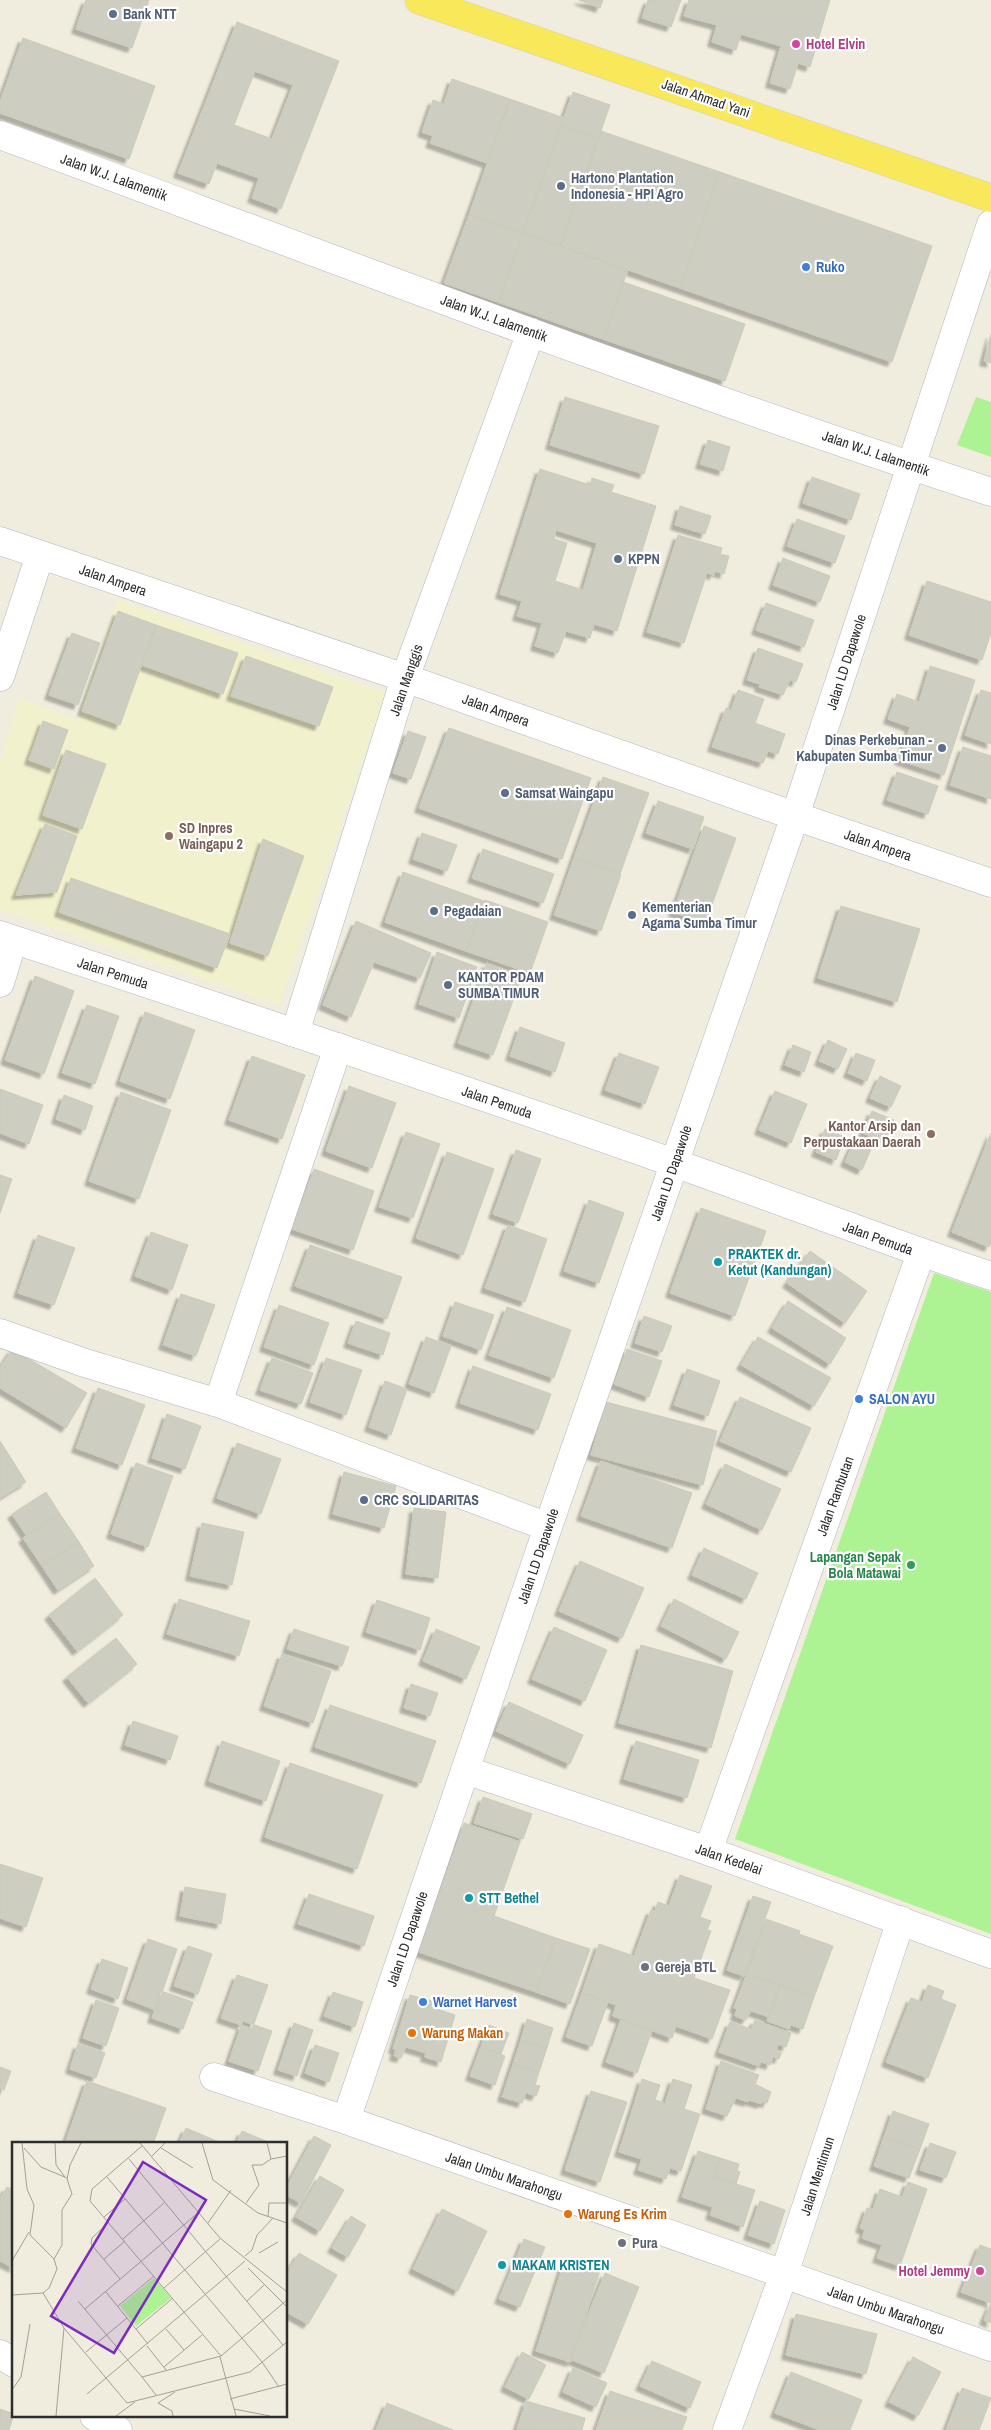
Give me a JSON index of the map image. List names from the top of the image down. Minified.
{"streets":{"highway":["Jalan Ahmad Yani"],"street":["Jalan W.J. Lalamentik","Jalan Ampera","Jalan LD Dapawole","Jalan Manggis","Jalan Pemuda","Jalan Rambutan","Jalan Kedelai","Jalan Umbu Marahongu","Jalan Mentimun"]},"crossings":[["Jalan W.J. Lalamentik","Jalan LD Dapawole"],["Jalan W.J. Lalamentik","Jalan Manggis"],["Jalan Ampera","Jalan LD Dapawole"],["Jalan Ampera","Jalan Manggis"],["Jalan LD Dapawole","Jalan Pemuda"],["Jalan LD Dapawole","Jalan Kedelai"],["Jalan LD Dapawole","Jalan Umbu Marahongu"],["Jalan Manggis","Jalan Pemuda"],["Jalan Pemuda","Jalan Rambutan"],["Jalan Rambutan","Jalan Kedelai"],["Jalan Kedelai","Jalan Mentimun"],["Jalan Umbu Marahongu","Jalan Mentimun"]],"places":["Bank NTT","Hotel Elvin","Hartono Plantation Indonesia - HPI Agro","Ruko","KPPN","Dinas Perkebunan - Kabupaten Sumba Timur","Samsat Waingapu","SD Inpres Waingapu 2","Pegadaian","Kementerian Agama Sumba Timur","KANTOR PDAM SUMBA TIMUR","Kantor Arsip dan Perpustakaan Daerah","PRAKTEK dr. Ketut (Kandungan)","SALON AYU","CRC SOLIDARITAS","Lapangan Sepak Bola Matawai","STT Bethel","Gereja BTL","Warnet Harvest","Warung Makan","Warung Es Krim","Pura","MAKAM KRISTEN","Hotel Jemmy"]}
